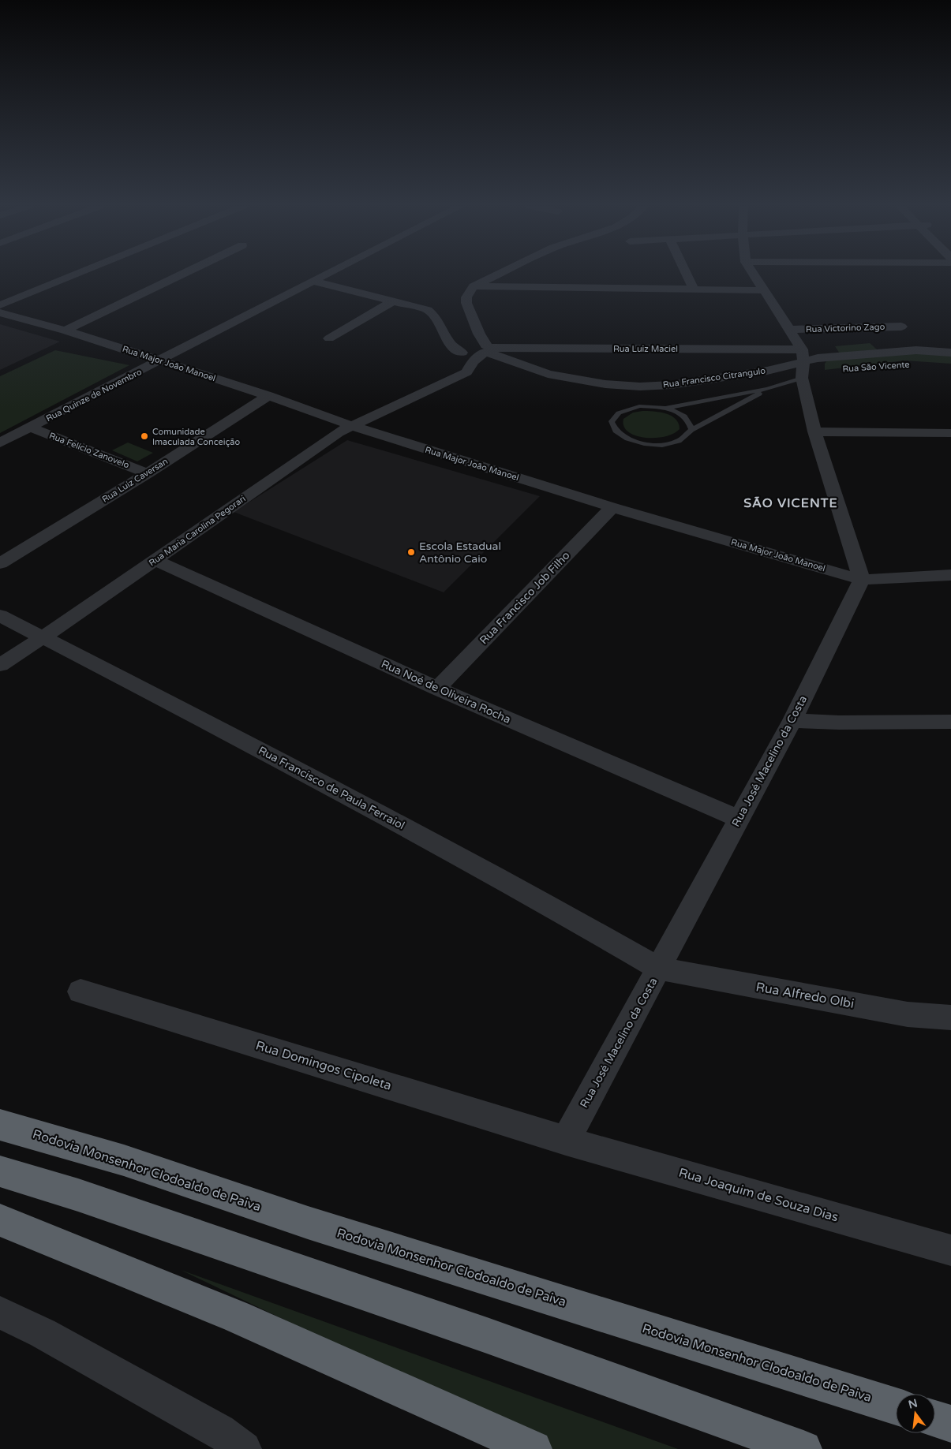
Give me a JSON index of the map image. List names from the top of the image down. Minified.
{"streets":{"highway":["Rodovia Monsenhor Clodoaldo de Paiva"],"street":["Rua Victorino Zago","Rua Luiz Maciel","Rua Major João Manoel","Rua São Vicente","Rua Francisco Citrangulo","Rua Quinze de Novembro","Rua Felício Zanovelo","Rua Luiz Caversan","Rua Maria Carolina Pegorari","Rua Francisco Job Filho","Rua Noé de Oliveira Rocha","Rua José Macelino da Costa","Rua Francisco de Paula Ferraiol","Rua Alfredo Olbi","Rua Domingos Cipoleta","Rua Joaquim de Souza Dias"]},"crossings":[["Rua Luiz Maciel","Rua São Vicente"],["Rua Luiz Maciel","Rua Francisco Citrangulo"],["Rua Luiz Maciel","Rua Maria Carolina Pegorari"],["Rua Major João Manoel","Rua Quinze de Novembro"],["Rua Major João Manoel","Rua Luiz Caversan"],["Rua Major João Manoel","Rua Maria Carolina Pegorari"],["Rua Major João Manoel","Rua Francisco Job Filho"],["Rua Major João Manoel","Rua José Macelino da Costa"],["Rua São Vicente","Rua Francisco Citrangulo"],["Rua Francisco Citrangulo","Rua Maria Carolina Pegorari"],["Rua Quinze de Novembro","Rua Felício Zanovelo"],["Rua Felício Zanovelo","Rua Luiz Caversan"],["Rua Maria Carolina Pegorari","Rua Noé de Oliveira Rocha"],["Rua Maria Carolina Pegorari","Rua Francisco de Paula Ferraiol"],["Rua Francisco Job Filho","Rua Noé de Oliveira Rocha"],["Rua Noé de Oliveira Rocha","Rua José Macelino da Costa"],["Rua José Macelino da Costa","Rua Francisco de Paula Ferraiol"],["Rua José Macelino da Costa","Rua Alfredo Olbi"],["Rua José Macelino da Costa","Rua Domingos Cipoleta"],["Rua José Macelino da Costa","Rua Joaquim de Souza Dias"],["Rua Francisco de Paula Ferraiol","Rua Alfredo Olbi"],["Rua Domingos Cipoleta","Rua Joaquim de Souza Dias"]],"districts":["SÃO VICENTE"],"places":["Comunidade Imaculada Conceição","Escola Estadual Antônio Caio"],"north":"top"}
